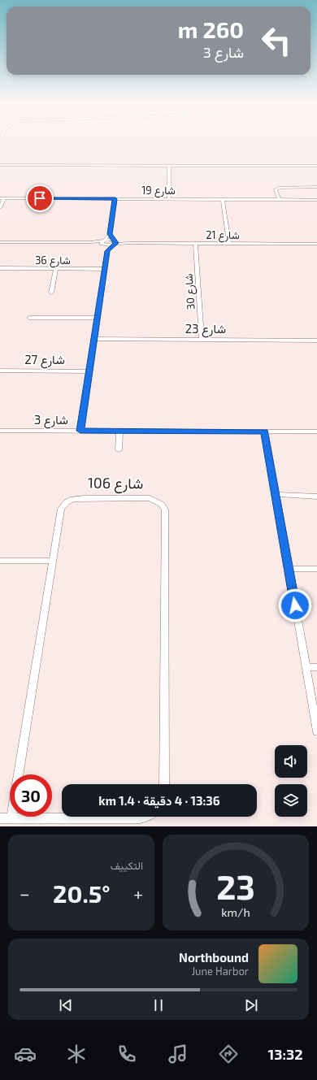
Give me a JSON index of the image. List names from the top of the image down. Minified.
{"streets":{"street":["شارع 19","شارع 21","شارع 36","شارع 30","شارع 23","شارع 27","شارع 3","شارع 106"]},"crossings":[["شارع 21","شارع 30"],["شارع 30","شارع 23"]],"page":{"turn":["260 m","شارع 3"],"limit":"30","trip":"13:36 · 4 دقيقة · 1.4 km","tile":"التكييف","heat":["−","20.5°","+"],"song":["Northbound","June Harbor"],"tabs":"13:32","gauge":["23","km/h"]}}
